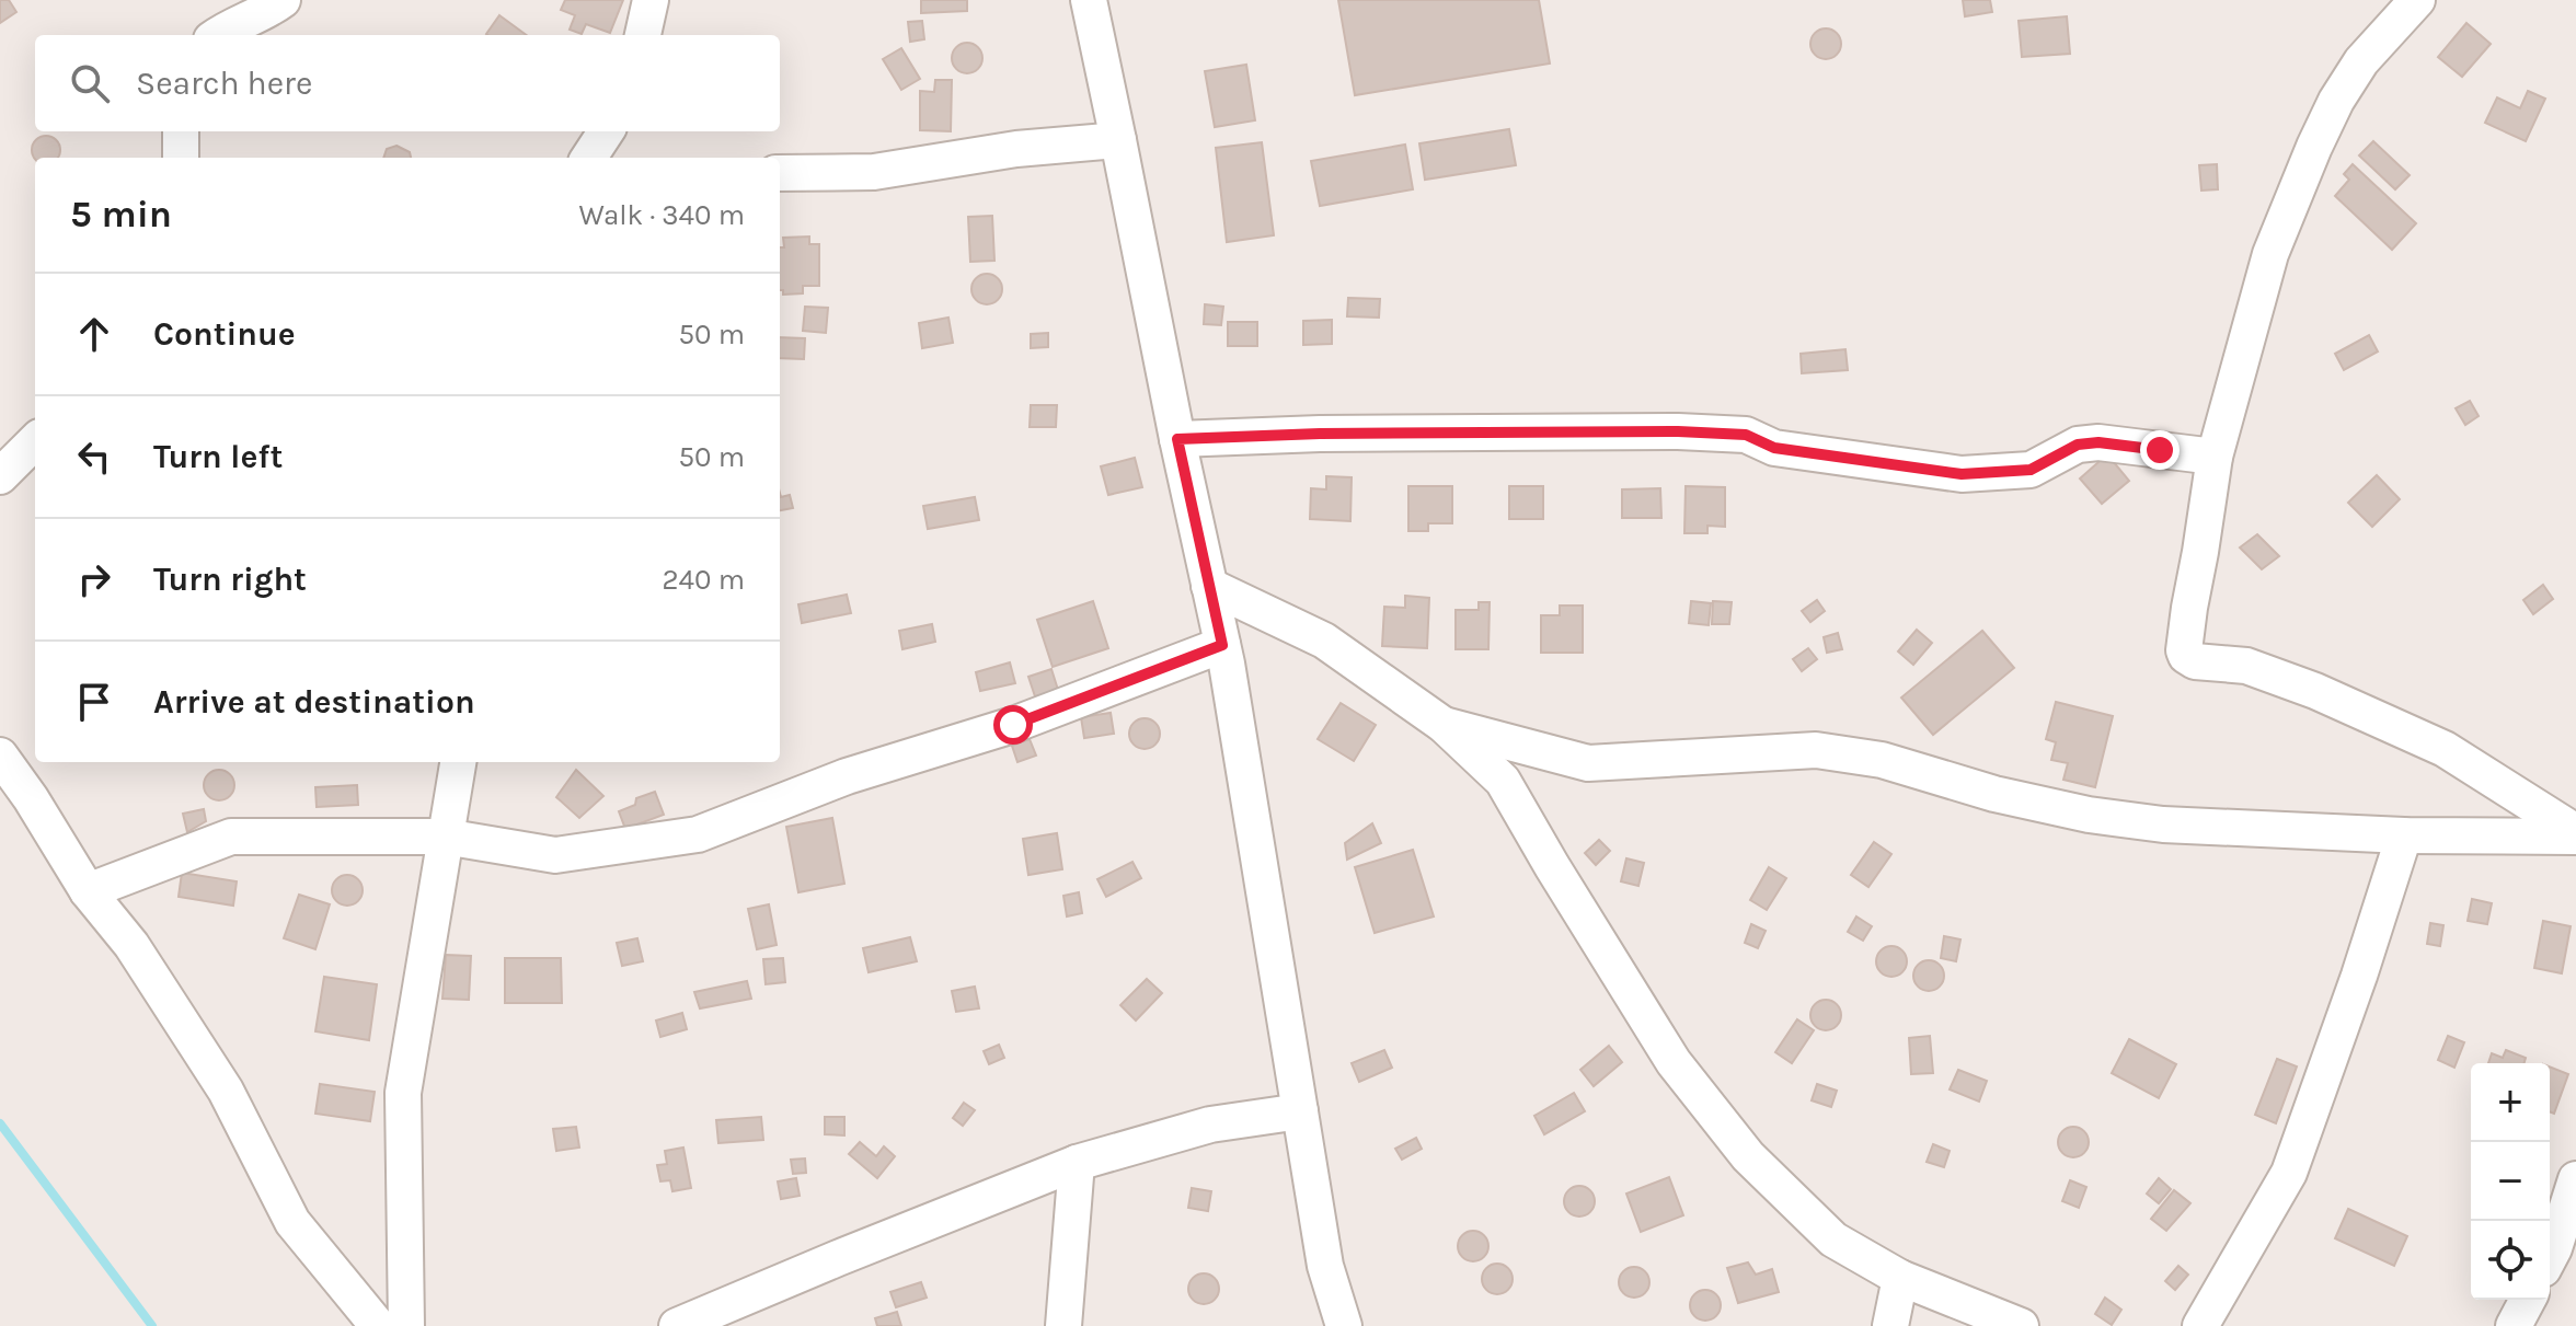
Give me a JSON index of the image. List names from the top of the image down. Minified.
{"page":{"search":"Search here","heading":["5 min","Walk · 340 m"],"list":[["Continue","50 m"],["Turn left","50 m"],["Turn right","240 m"],"Arrive at destination"],"map_buttons":["+","−"]}}
